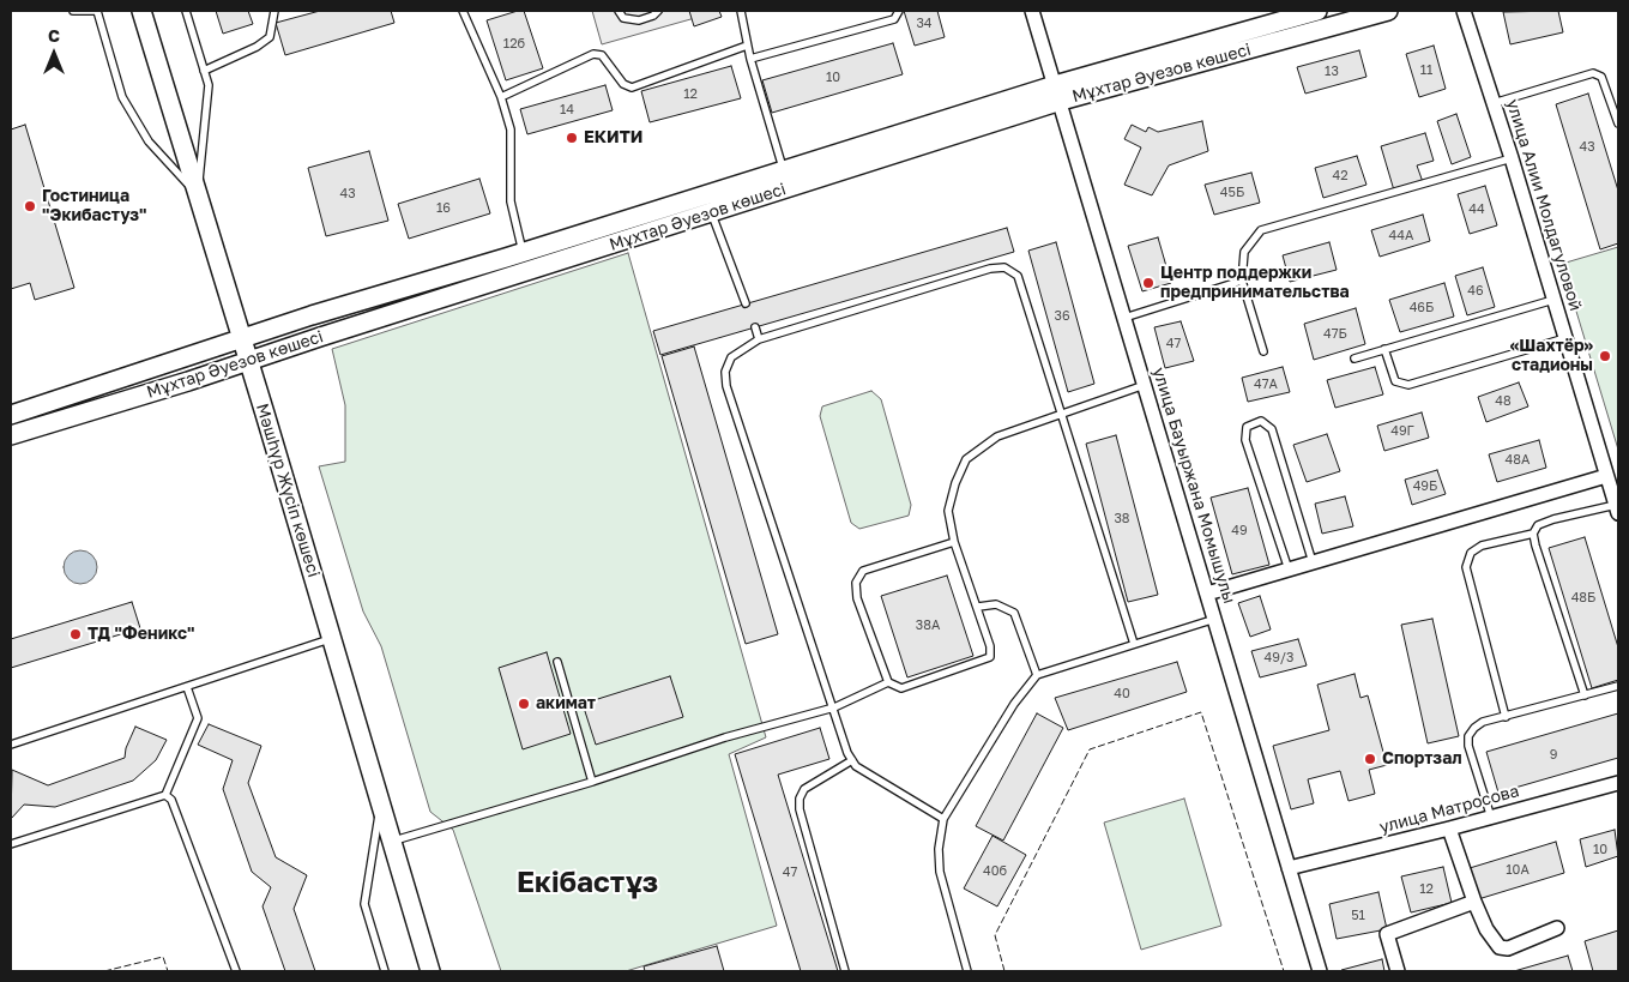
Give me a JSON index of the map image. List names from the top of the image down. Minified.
{"streets":{"street":["Мұхтар Әуезов көшесі","улица Алии Молдагуловой","улица Бауыржана Момышулы","Мәшһүр Жүсіп көшесі","улица Матросова"]},"crossings":[["Мұхтар Әуезов көшесі","улица Бауыржана Момышулы"],["Мұхтар Әуезов көшесі","Мәшһүр Жүсіп көшесі"],["улица Бауыржана Момышулы","улица Матросова"]],"districts":["Екібастұз"],"places":["ЕКИТИ","Гостиница \"Экибастуз\"","Центр поддержки предпринимательства","«Шахтёр» стадионы","ТД \"Феникс\"","акимат","Спортзал"],"house_numbers":["34","12б","11","13","10","12","14","43","42","45Б","43","16","44","44А","46","46Б","36","47Б","47","47А","48","49Г","48А","49Б","38","49","48Б","38А","49/3","40","9","10","10А","40б","47","12","51"],"north":"top"}
